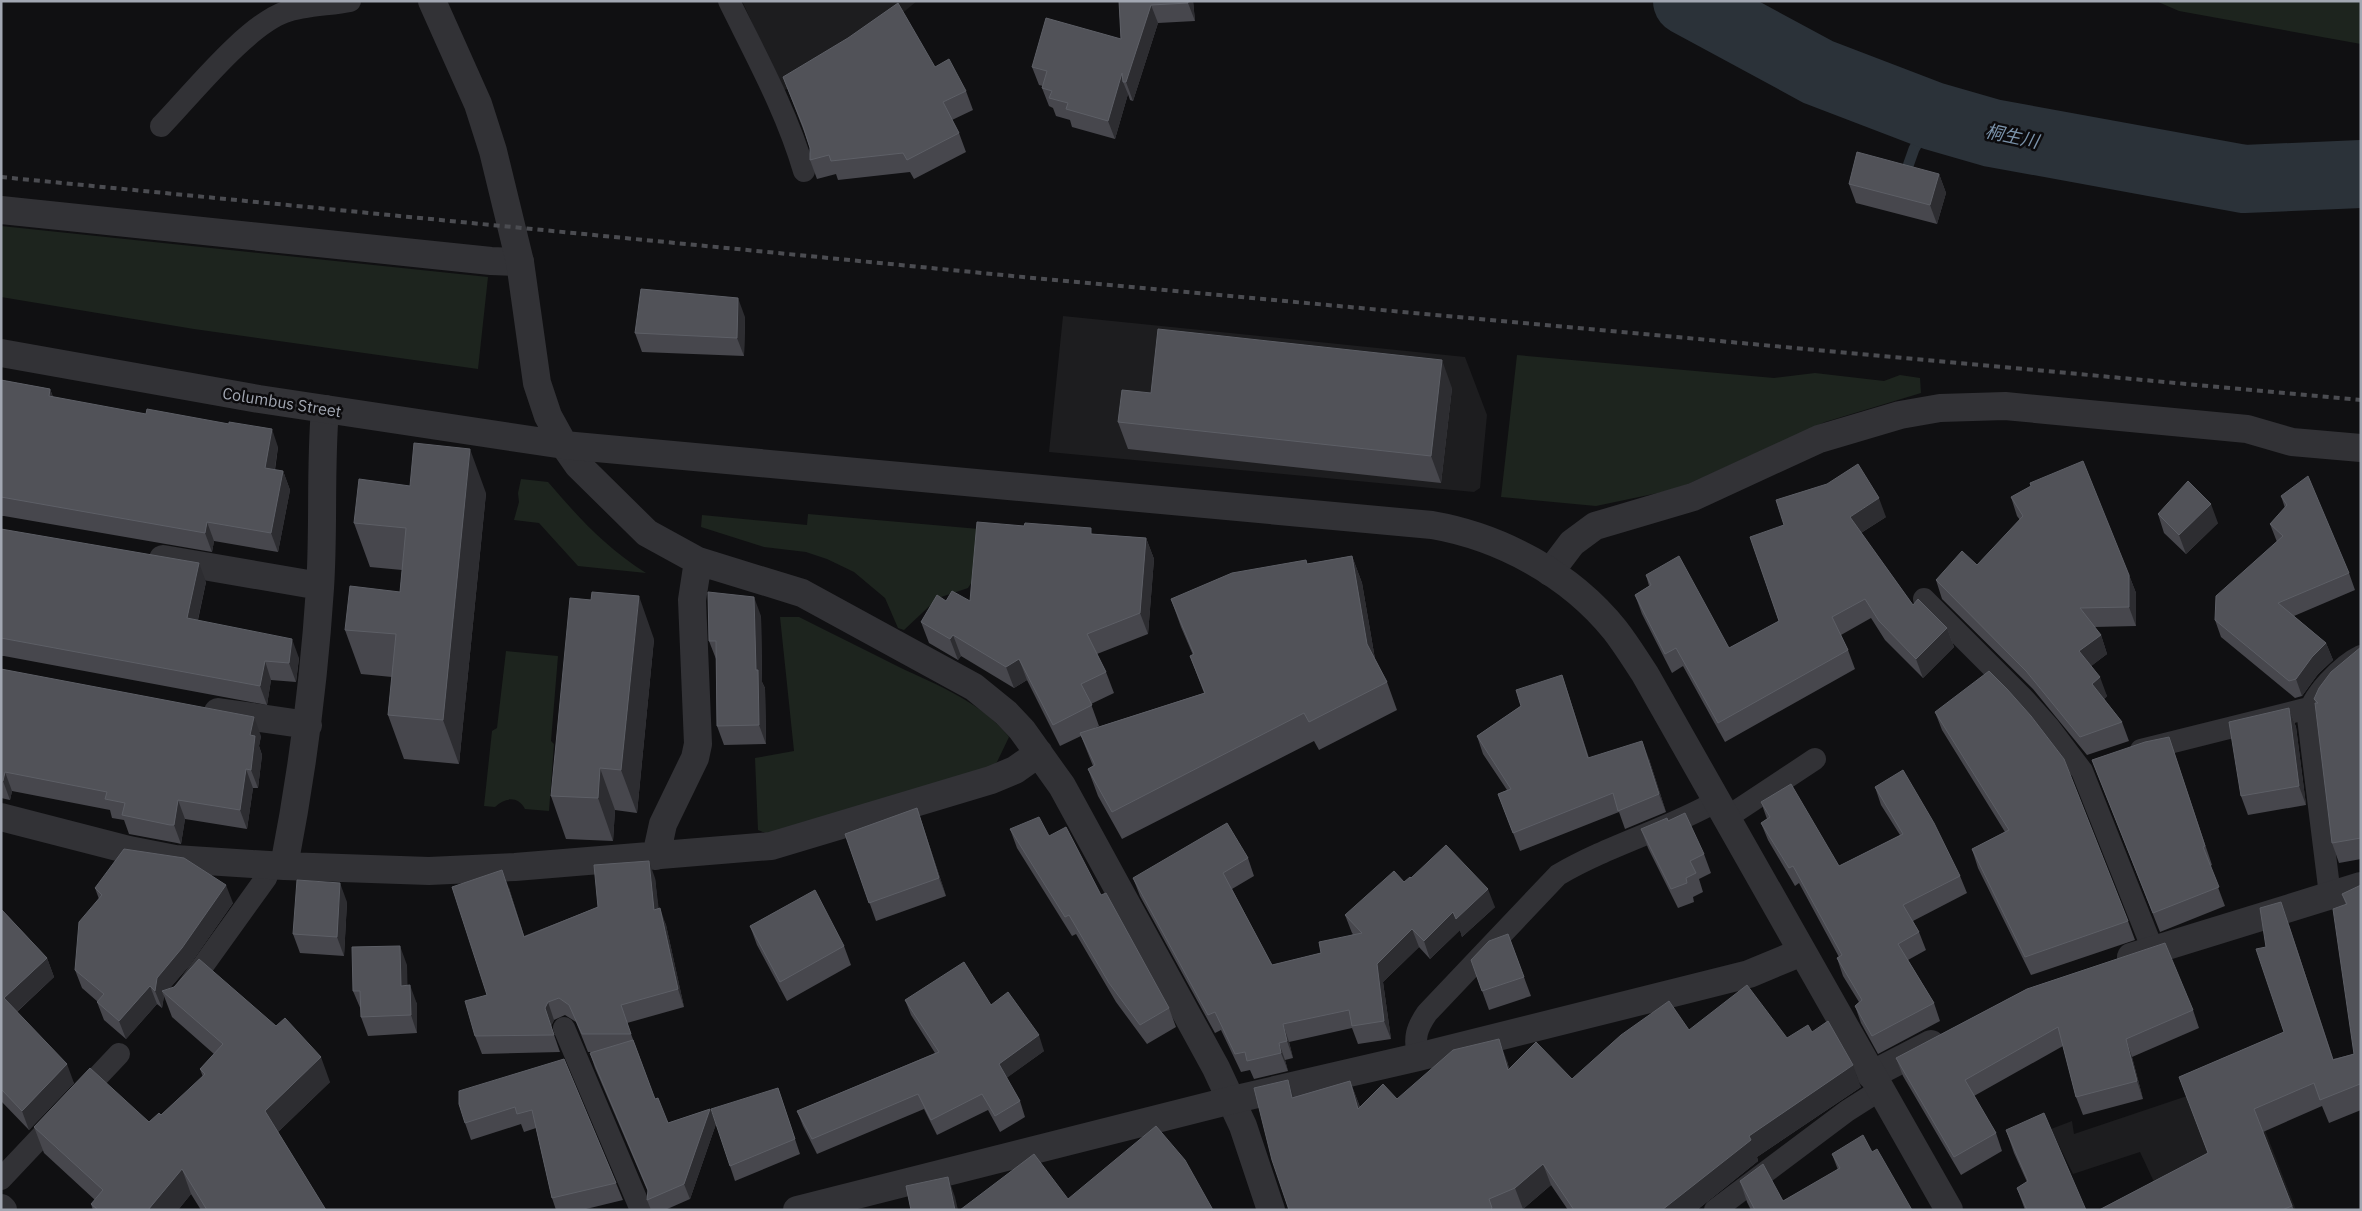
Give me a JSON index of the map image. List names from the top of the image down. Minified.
{"streets":{"street":["Columbus Street"]},"water":["桐生川"]}
